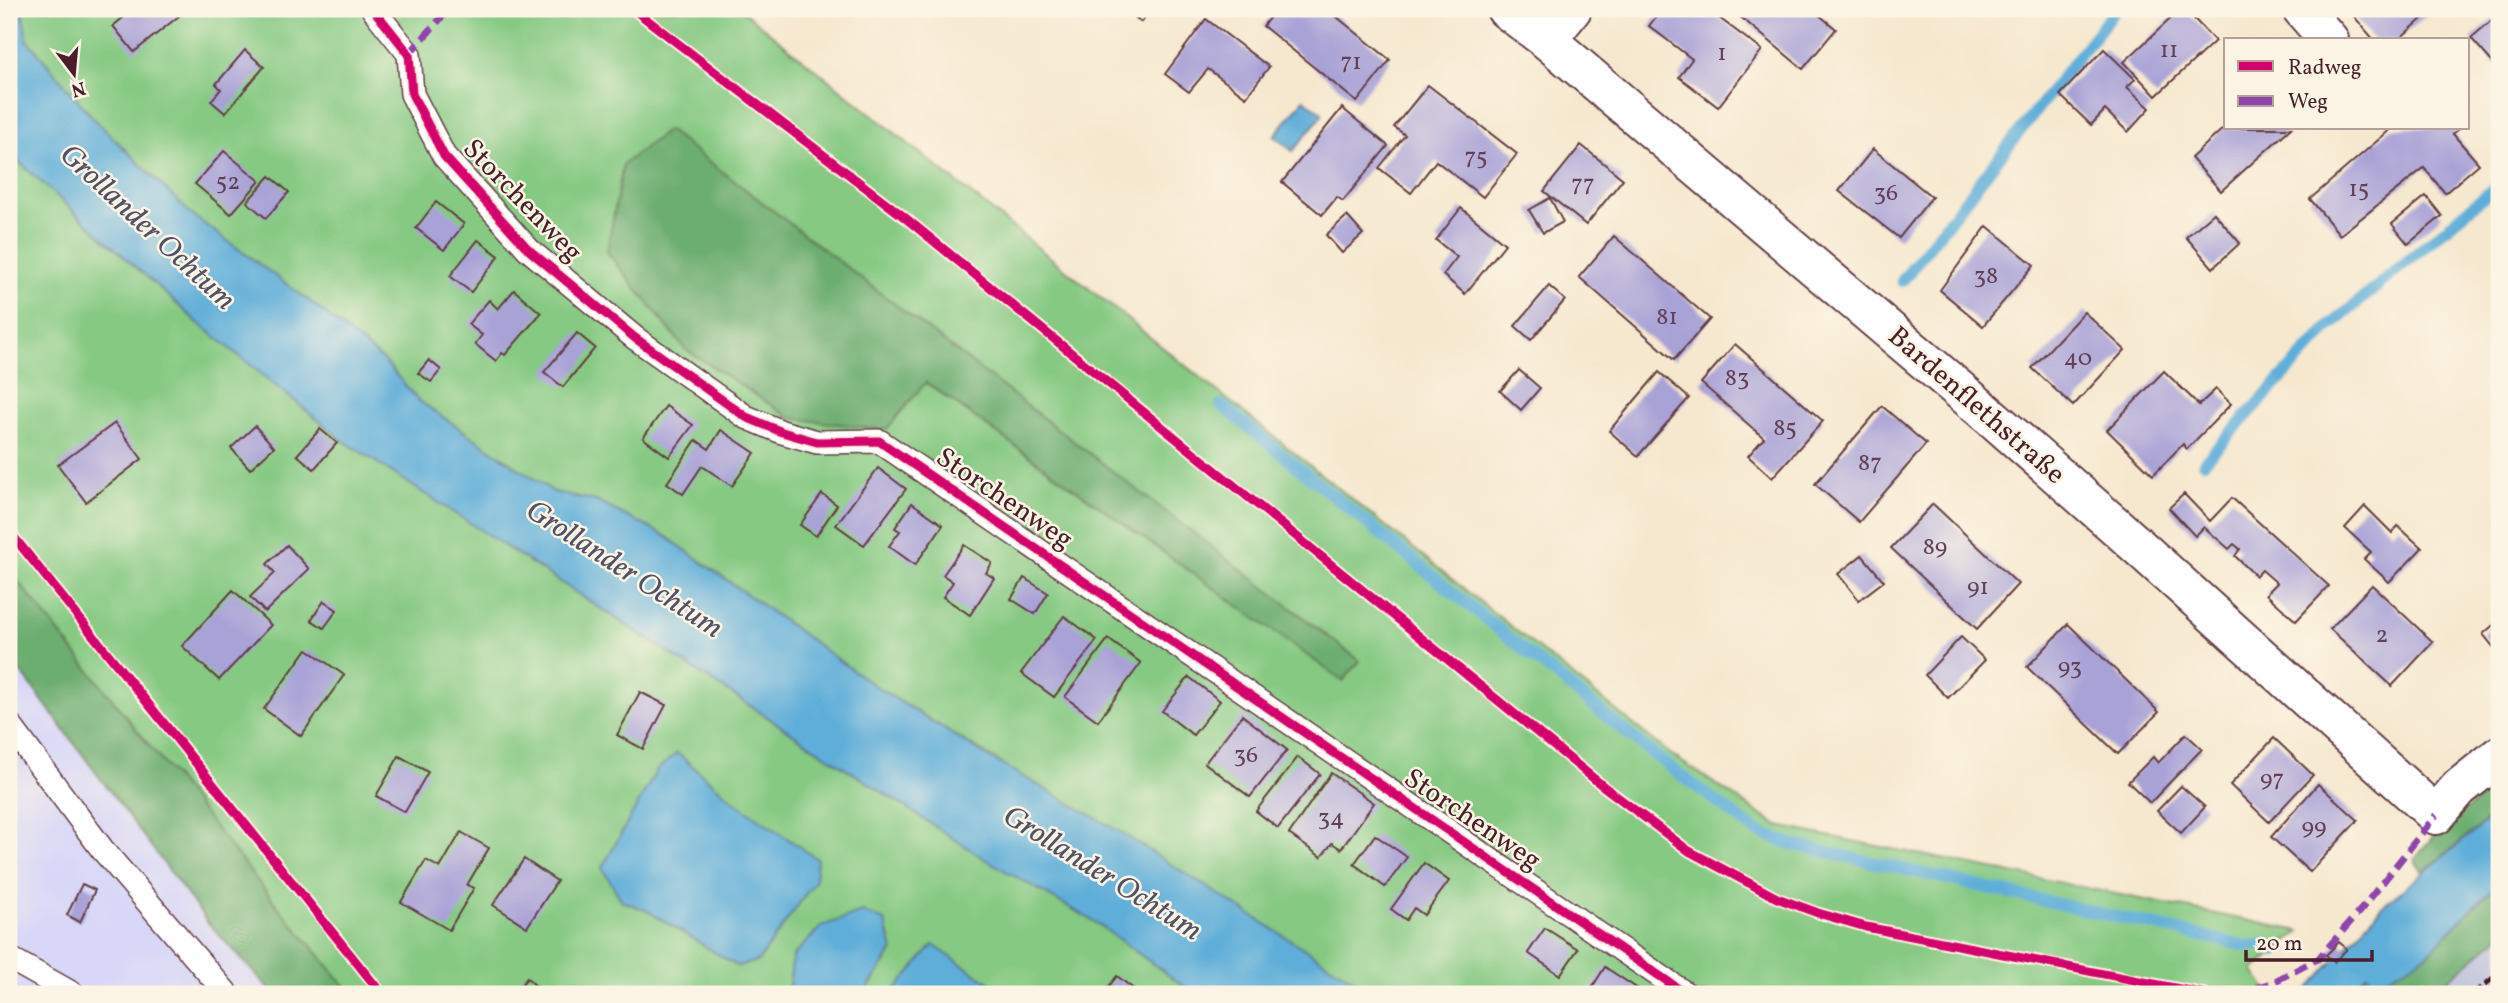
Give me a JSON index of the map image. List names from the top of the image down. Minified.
{"streets":{"street":["Bardenflethstraße"],"lane":["Storchenweg"]},"water":["Grollander Ochtum"],"house_numbers":["11","1","71","75","52","77","15","36","38","81","40","83","85","87","89","91","2","93","36","97","34","99"],"legend":["Radweg","Weg"],"scale_bar":"20 m","north":"bottom"}
